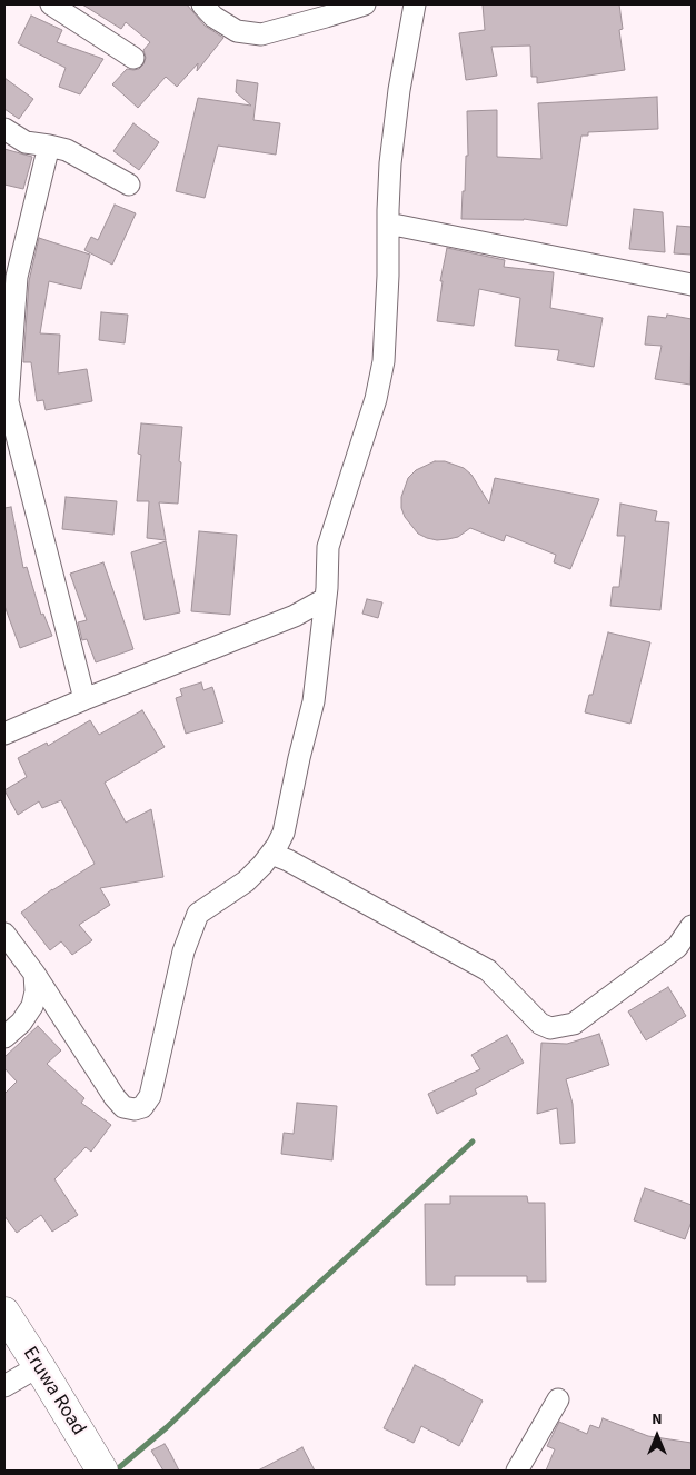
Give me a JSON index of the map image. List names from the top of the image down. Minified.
{"streets":{"main road":["Eruwa Road"]},"north":"top"}
